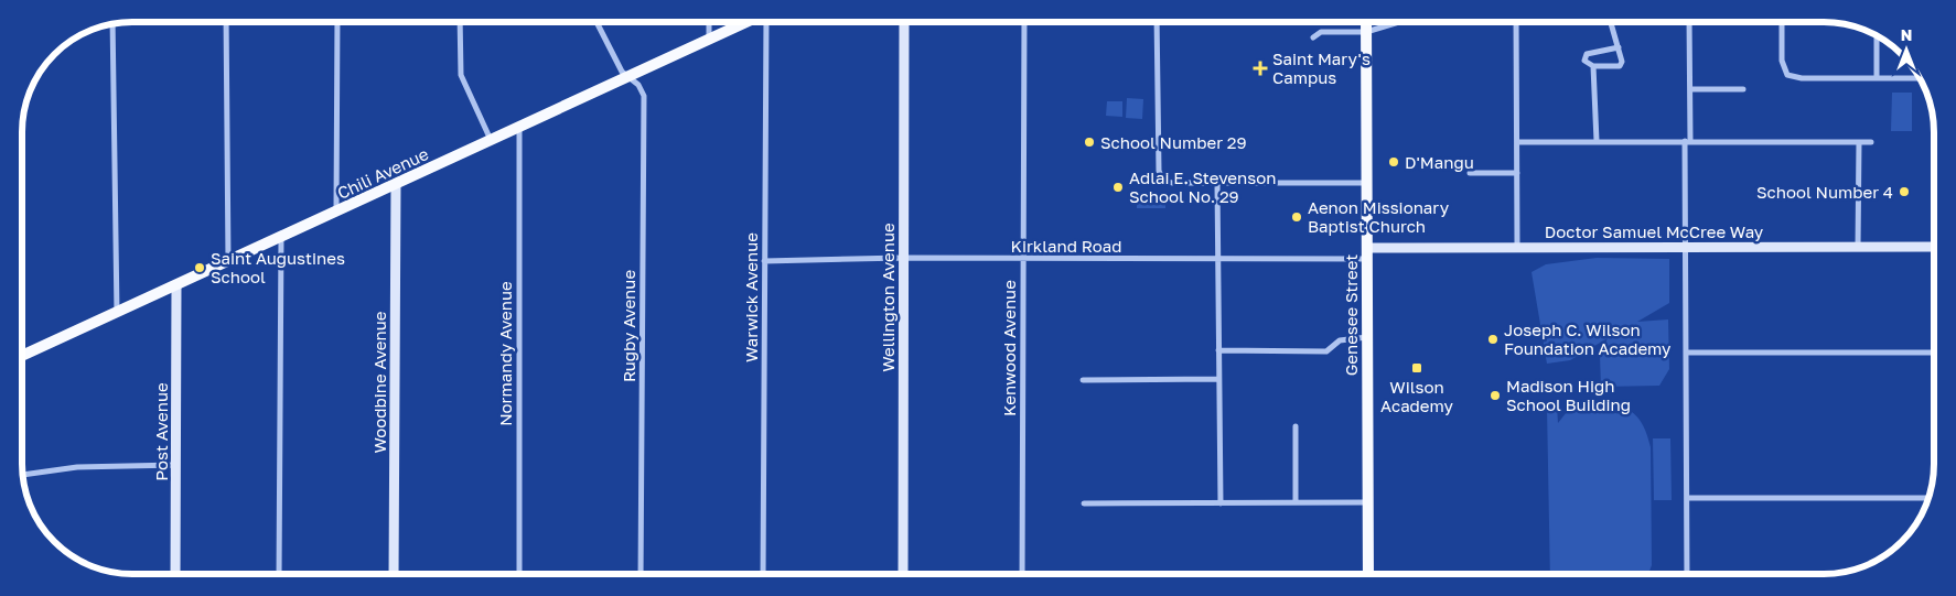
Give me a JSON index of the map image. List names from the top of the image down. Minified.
{"streets":{"main road":["Chili Avenue","Genesee Street"],"street":["Doctor Samuel McCree Way","Kirkland Road","Warwick Avenue","Wellington Avenue","Rugby Avenue","Kenwood Avenue","Normandy Avenue","Woodbine Avenue","Post Avenue"]},"crossings":[["Chili Avenue","Rugby Avenue"],["Chili Avenue","Normandy Avenue"],["Chili Avenue","Woodbine Avenue"],["Chili Avenue","Post Avenue"],["Doctor Samuel McCree Way","Kirkland Road"],["Doctor Samuel McCree Way","Genesee Street"],["Kirkland Road","Warwick Avenue"],["Kirkland Road","Wellington Avenue"],["Kirkland Road","Genesee Street"],["Kirkland Road","Kenwood Avenue"]],"places":{"health":["Saint Mary's Campus"],"other":["School Number 29","D'Mangu","Adlai E. Stevenson School No. 29","School Number 4","Aenon Missionary Baptist Church","Saint Augustines School","Joseph C. Wilson Foundation Academy","Madison High School Building"],"transit":["Wilson Academy"]},"north":"top"}
